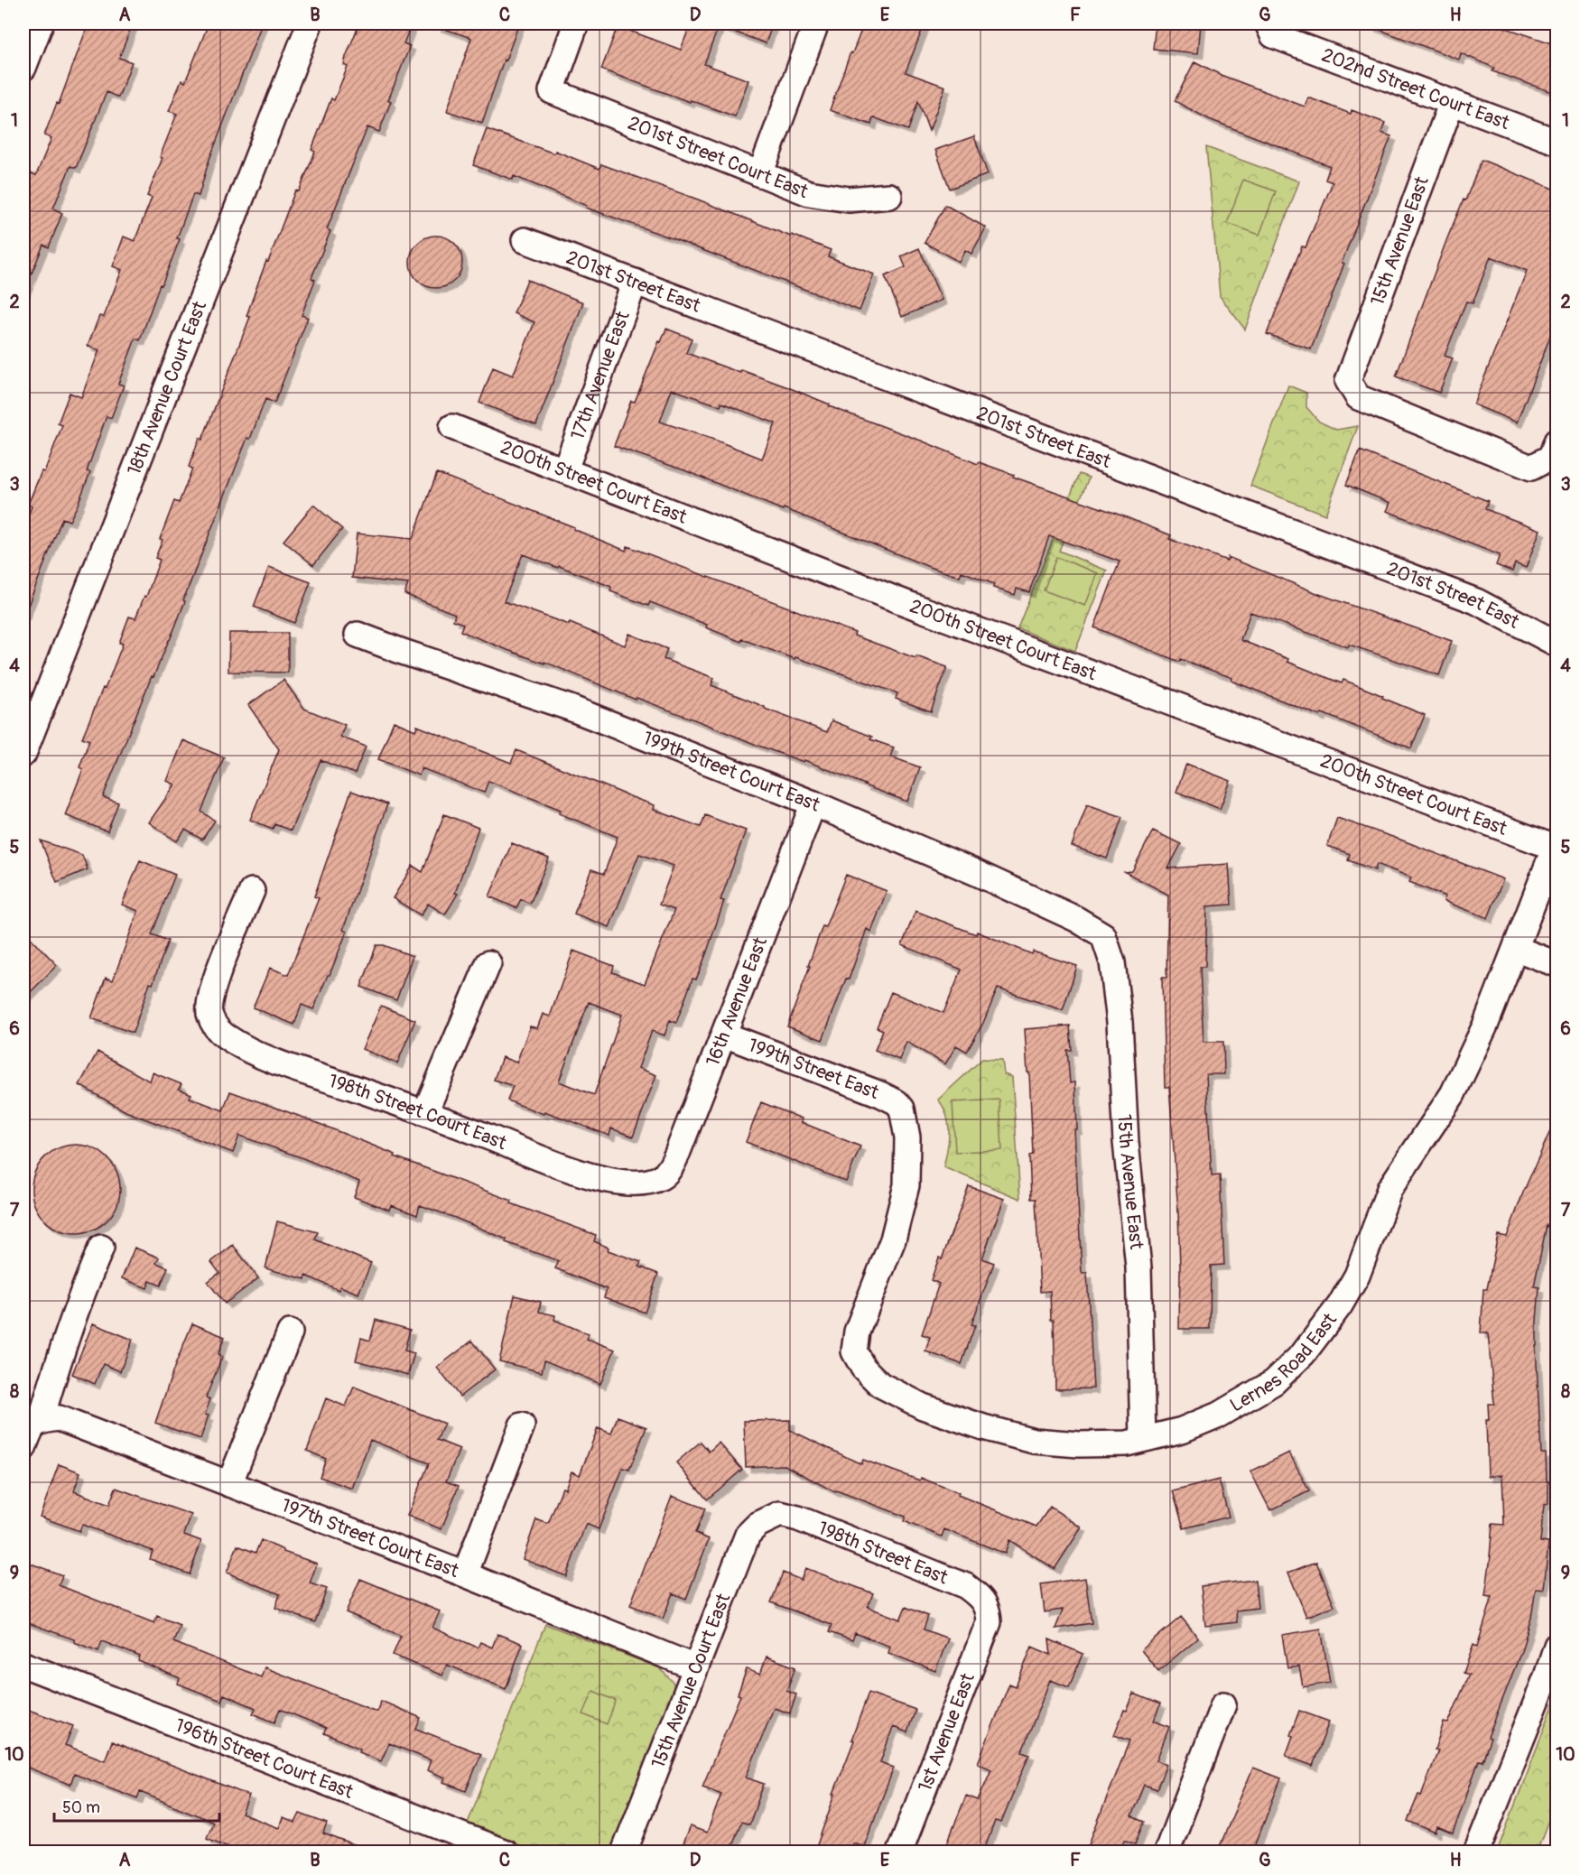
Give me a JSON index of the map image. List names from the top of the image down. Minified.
{"streets":{"street":["202nd Street Court East","201st Street Court East","15th Avenue East","201st Street East","17th Avenue East","18th Avenue Court East","200th Street Court East","199th Street Court East","16th Avenue East","199th Street East","198th Street Court East","Lernes Road East","197th Street Court East","198th Street East","15th Avenue Court East","1st Avenue East","196th Street Court East"]},"crossings":[["202nd Street Court East","15th Avenue East"],["15th Avenue East","199th Street Court East"],["15th Avenue East","Lernes Road East"],["201st Street East","17th Avenue East"],["17th Avenue East","200th Street Court East"],["200th Street Court East","Lernes Road East"],["199th Street Court East","16th Avenue East"],["16th Avenue East","199th Street East"],["16th Avenue East","198th Street Court East"],["199th Street East","Lernes Road East"],["197th Street Court East","15th Avenue Court East"],["198th Street East","15th Avenue Court East"],["198th Street East","1st Avenue East"]],"scale_bar":"50 m","grid":{"columns":["A","B","C","D","E","F","G","H"],"rows":["1","2","3","4","5","6","7","8","9","10"]}}
